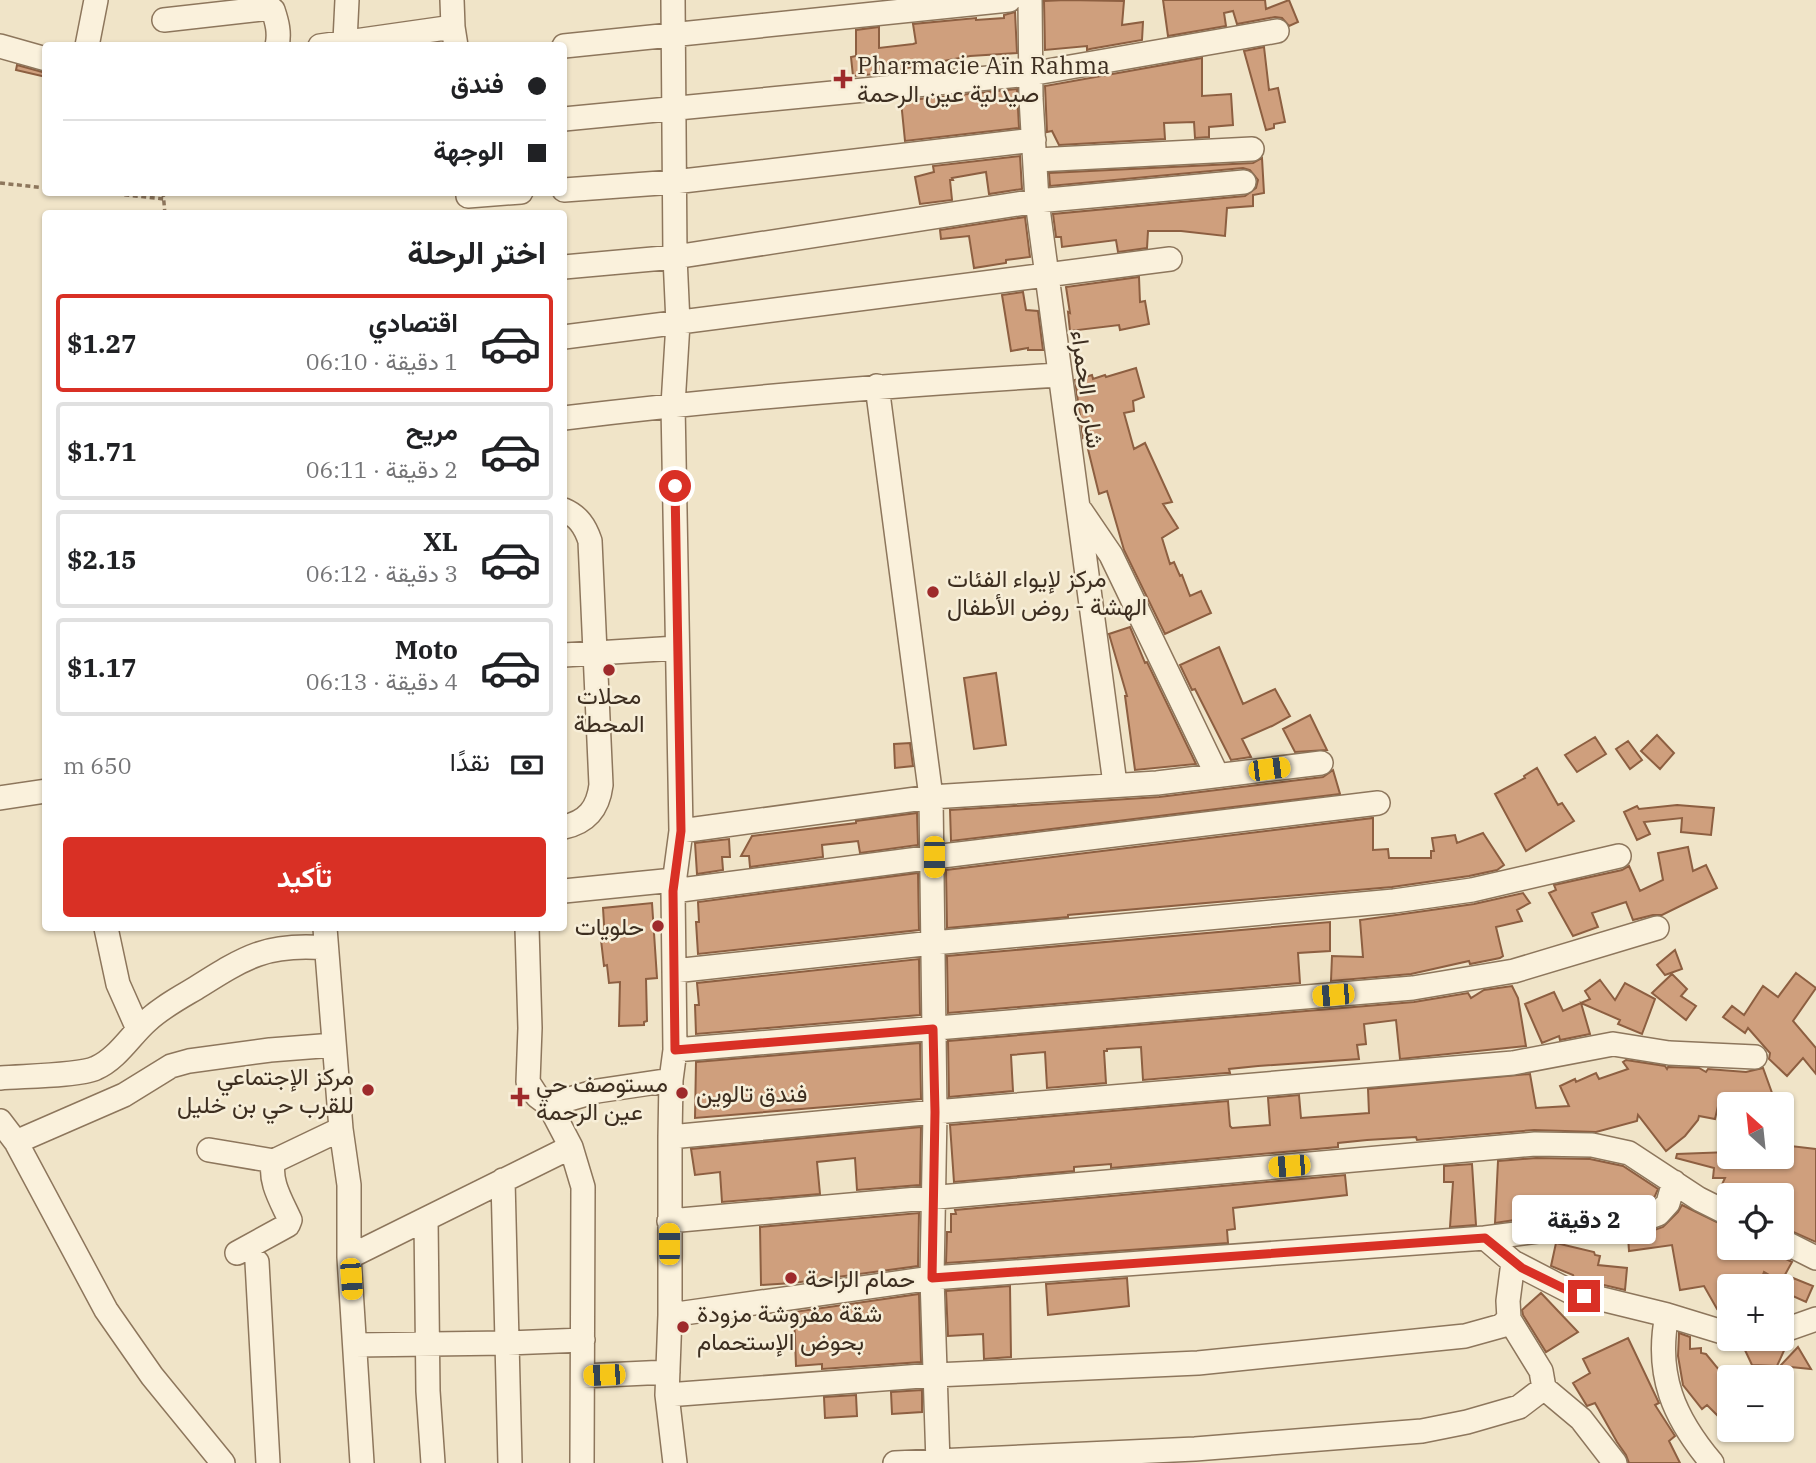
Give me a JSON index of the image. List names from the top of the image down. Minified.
{"streets":{"street":["شارع الحمراء"]},"places":{"health":["Pharmacie Aïn Rahma صيدلية عين الرحمة","مستوصف حي عين الرحمة"],"other":["مركز لإيواء الفئات الهشة - روض الأطفال","محلات المحطة","حلويات","مركز الإجتماعي للقرب حي بن خليل","فندق تالوين","حمام الراحة","شقة مفروشة مزودة بحوض الإستحمام"]},"north":"top left","page":{"banner":["فندق","الوجهة"],"heading":"اختر الرحلة","list":[{"name":"اقتصادي","note":"1 دقيقة · 06:10","value":"$1.27"},{"name":"مريح","note":"2 دقيقة · 06:11","value":"$1.71"},{"name":"XL","note":"3 دقيقة · 06:12","value":"$2.15"},{"name":"Moto","note":"4 دقيقة · 06:13","value":"$1.17"}],"pay":["نقدًا","650 m"],"buttons":"تأكيد","map_buttons":["+","−"],"bubble":"2 دقيقة"}}
